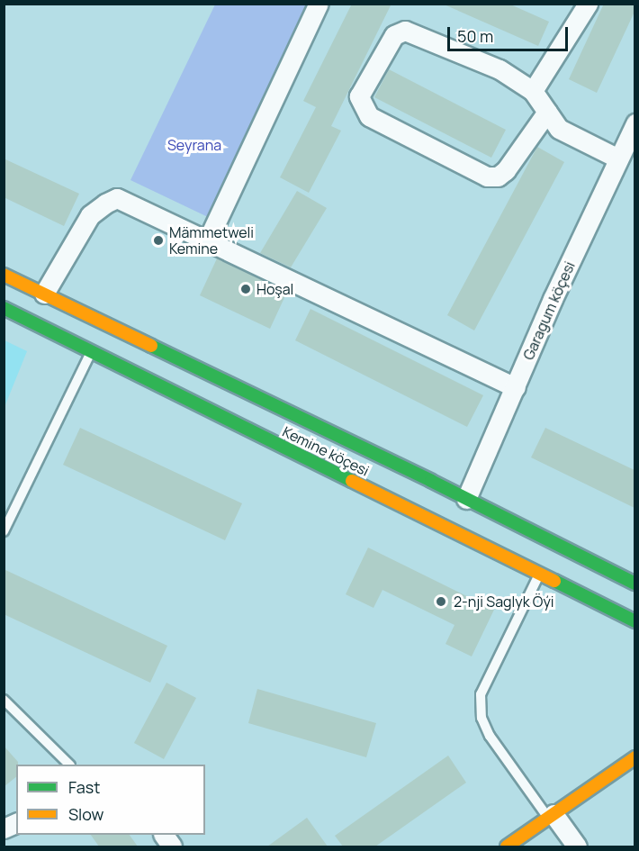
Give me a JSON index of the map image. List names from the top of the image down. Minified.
{"streets":{"main road":["Kemine köçesi"],"street":["Garagum köçesi"]},"crossings":[["Garagum köçesi","Kemine köçesi"]],"parks":["Seyrana"],"places":["Mämmetweli Kemine","Hoşal","2-nji Saglyk Öýi"],"legend":["Fast","Slow"],"scale_bar":"50 m"}
